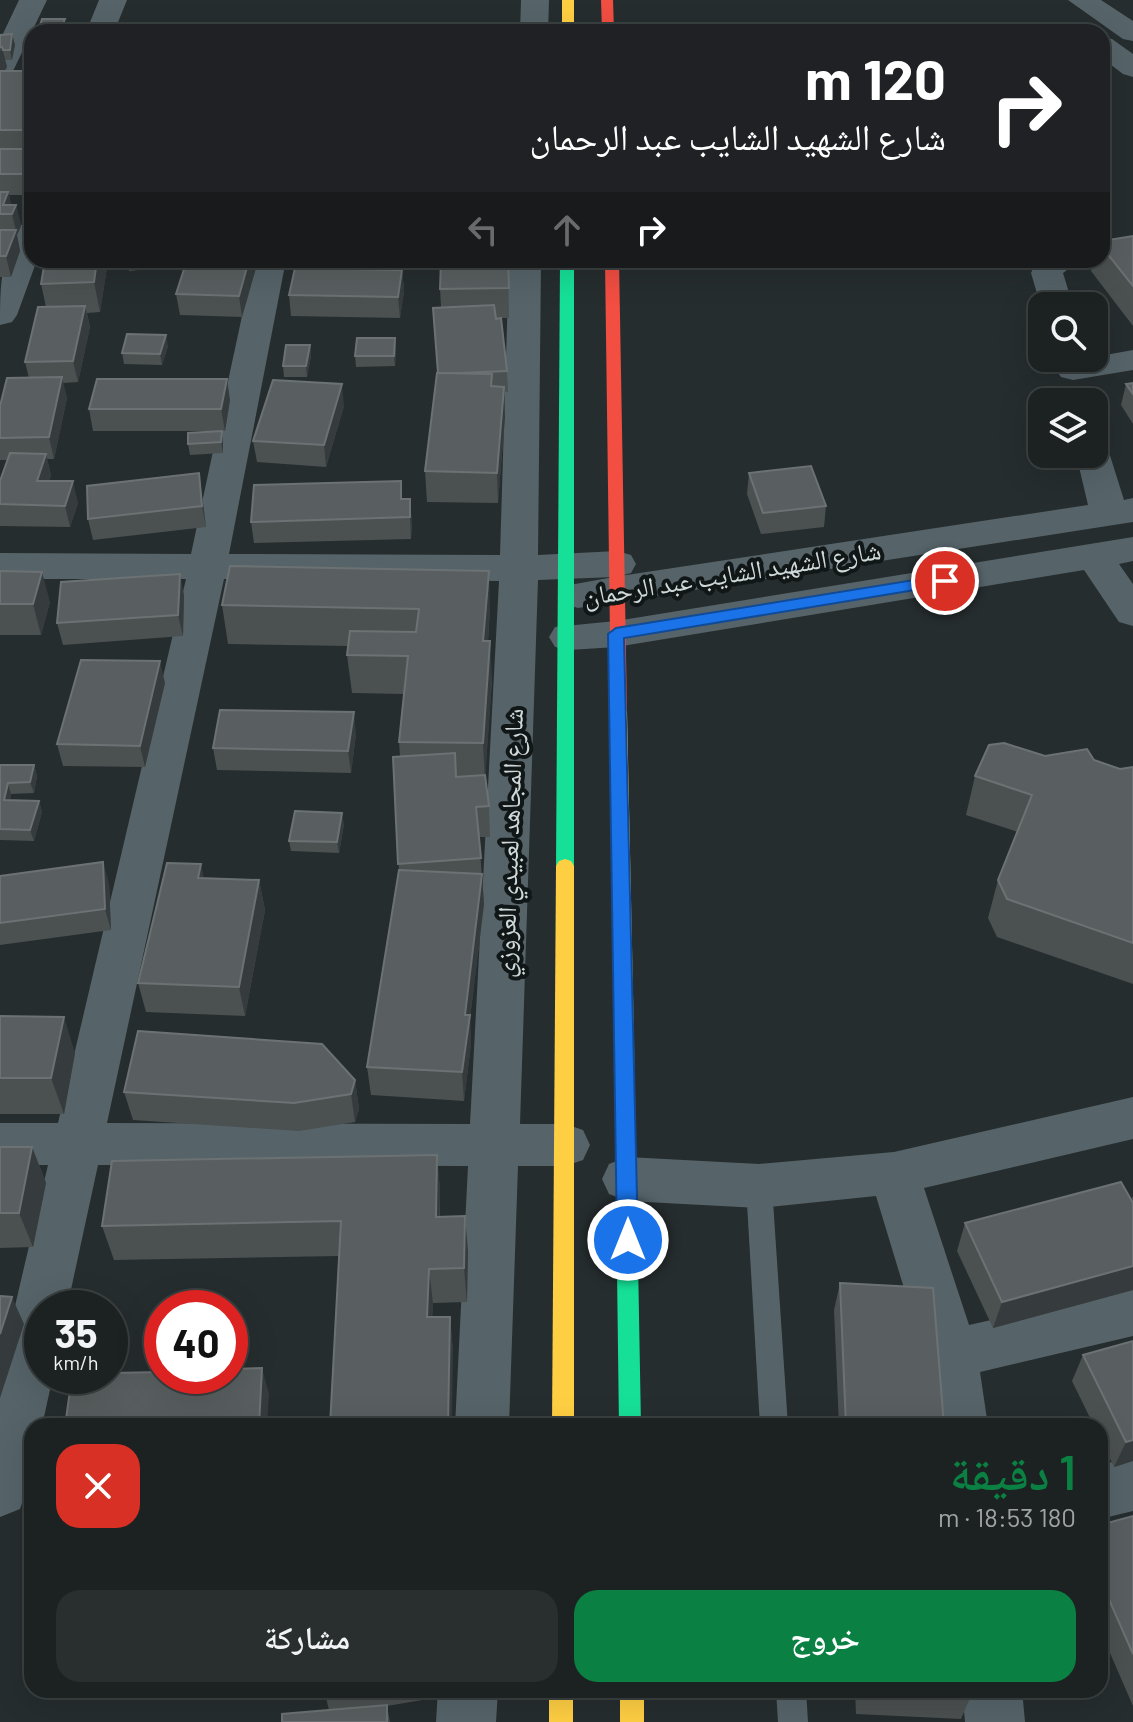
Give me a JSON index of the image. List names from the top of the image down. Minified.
{"streets":{"street":["شارع الشهيد الشايب عبد الرحمان","شارع المجاهد لعبيدي العزوزي"]},"crossings":[["شارع الشهيد الشايب عبد الرحمان","شارع المجاهد لعبيدي العزوزي"]],"page":{"turn":["120 m","شارع الشهيد الشايب عبد الرحمان"],"speed":"35 km/h","limit":"40","heading":["1 دقيقة","180 m · 18:53"],"buttons":["خروج","مشاركة"]}}
